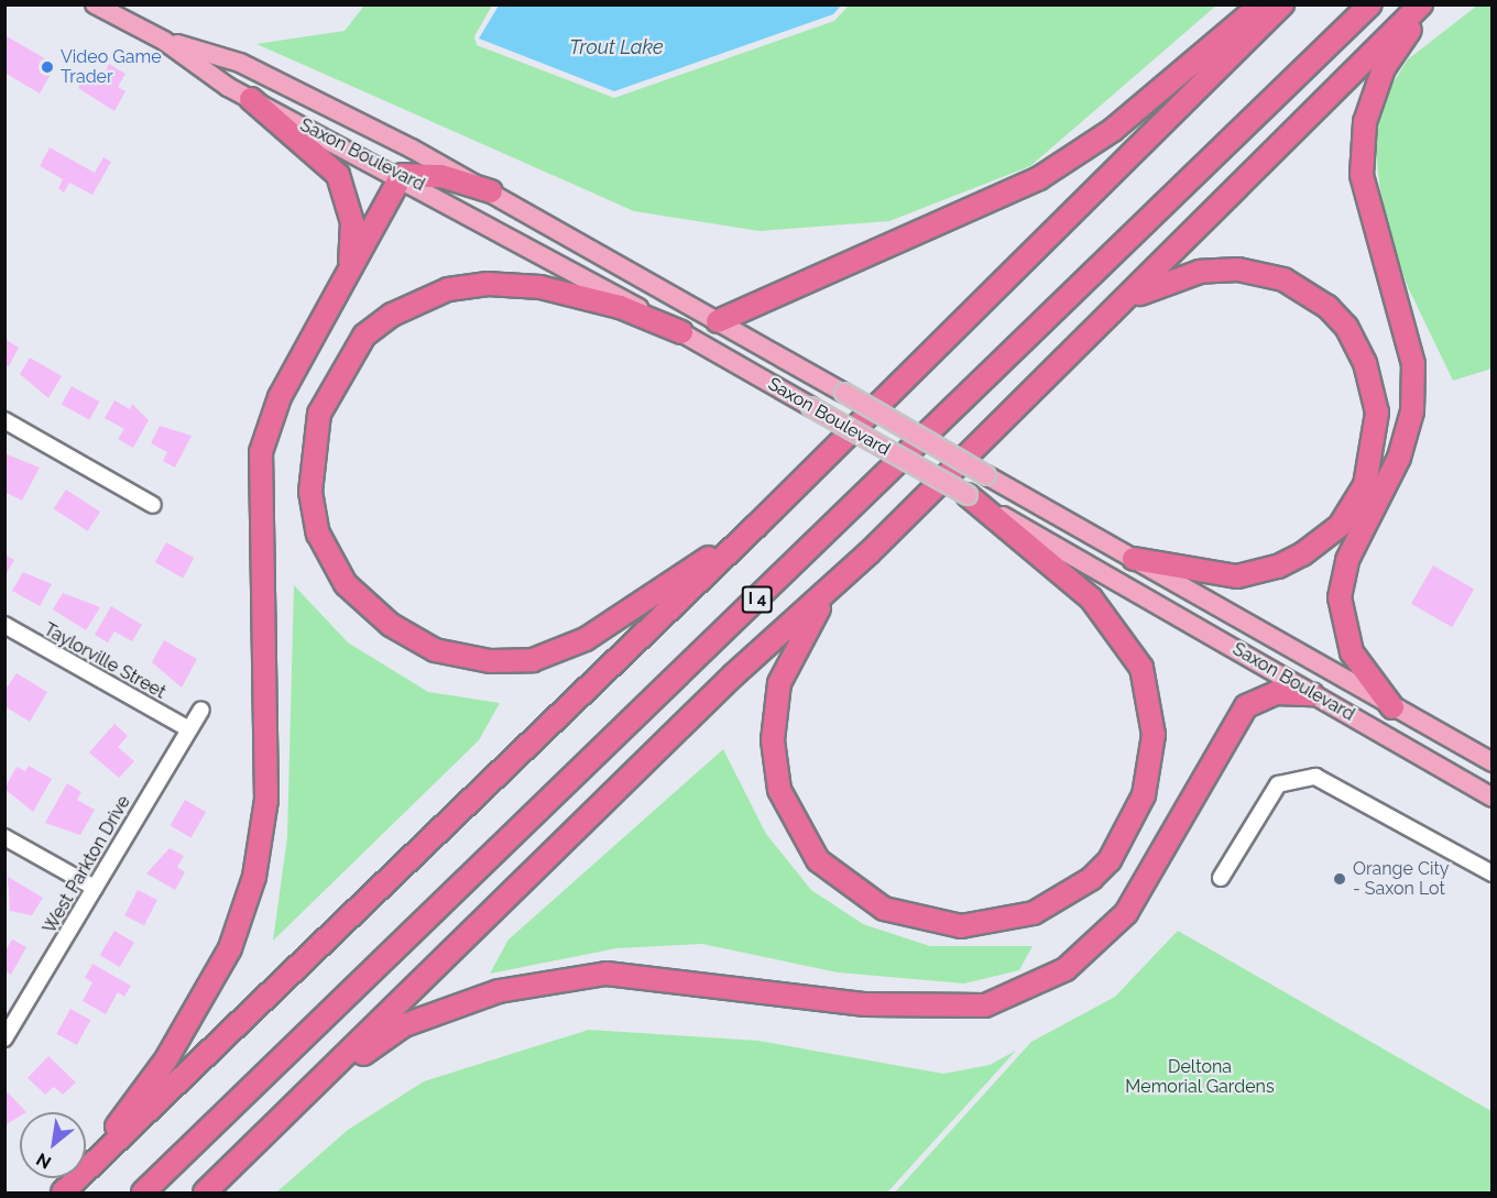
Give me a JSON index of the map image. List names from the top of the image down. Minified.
{"streets":{"highway":["I 4"],"main road":["Saxon Boulevard"],"street":["Taylorville Street","West Parkton Drive"]},"crossings":[["Taylorville Street","West Parkton Drive"]],"water":["Trout Lake"],"parks":["Deltona Memorial Gardens"],"places":["Video Game Trader","Orange City - Saxon Lot"],"north":"bottom left"}
